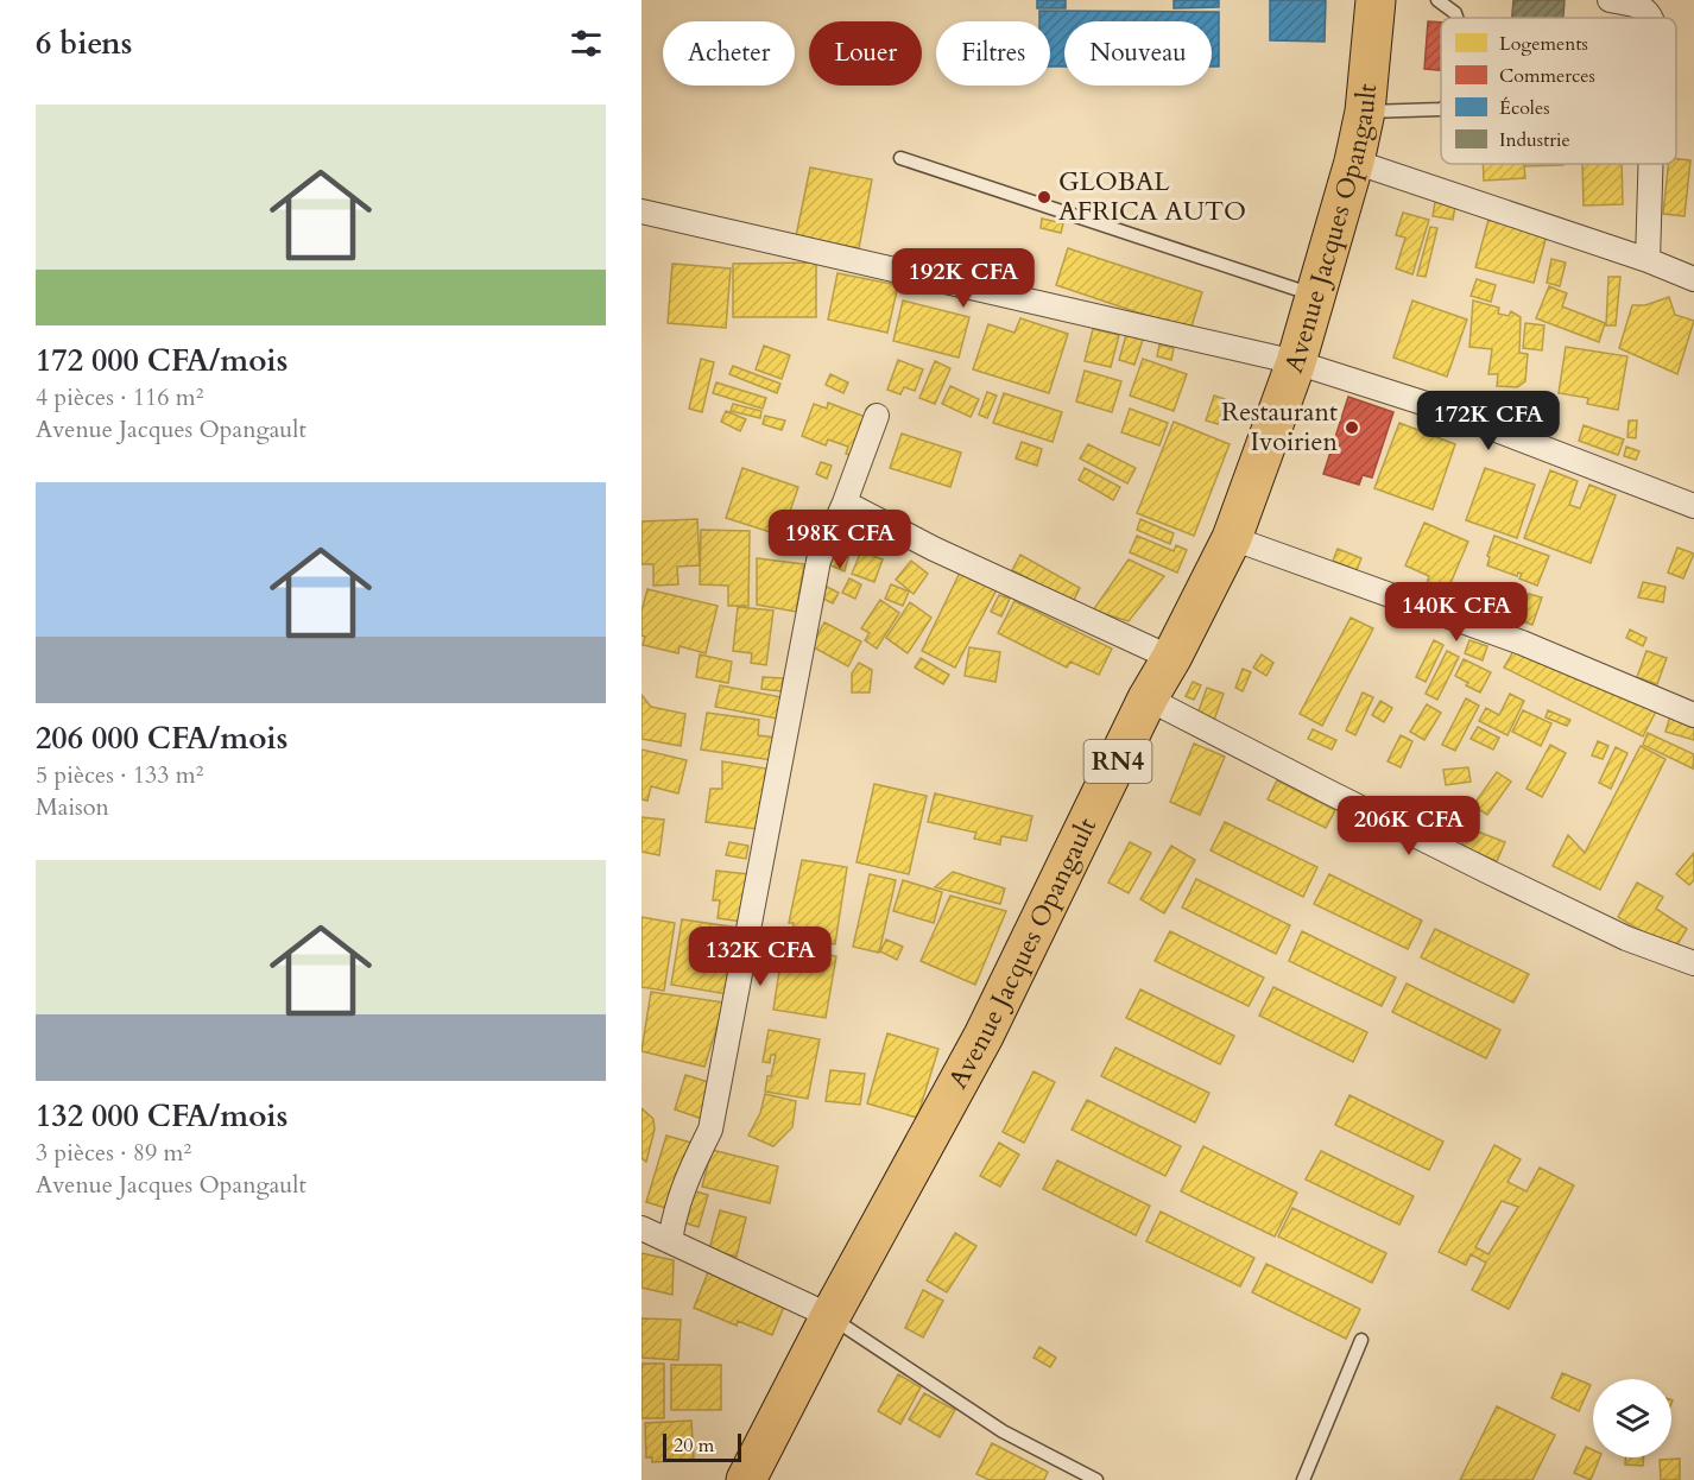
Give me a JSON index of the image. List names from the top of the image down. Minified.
{"streets":{"highway":["Avenue Jacques Opangault","RN4"]},"places":["GLOBAL AFRICA AUTO","Restaurant Ivoirien"],"legend":["Logements","Commerces","Écoles","Industrie"],"scale_bar":"20 m","page":{"heading":"6 biens","chip":["Acheter","Louer","Filtres","Nouveau"],"list":[{"name":"172 000 CFA/mois","note":"4 pièces · 116 m² · Avenue Jacques Opangault"},{"name":"206 000 CFA/mois","note":"5 pièces · 133 m² · Maison"},{"name":"132 000 CFA/mois","note":"3 pièces · 89 m² · Avenue Jacques Opangault"}],"price":["192K CFA","172K CFA","198K CFA","140K CFA","206K CFA","132K CFA"],"scale":"20 m"}}
